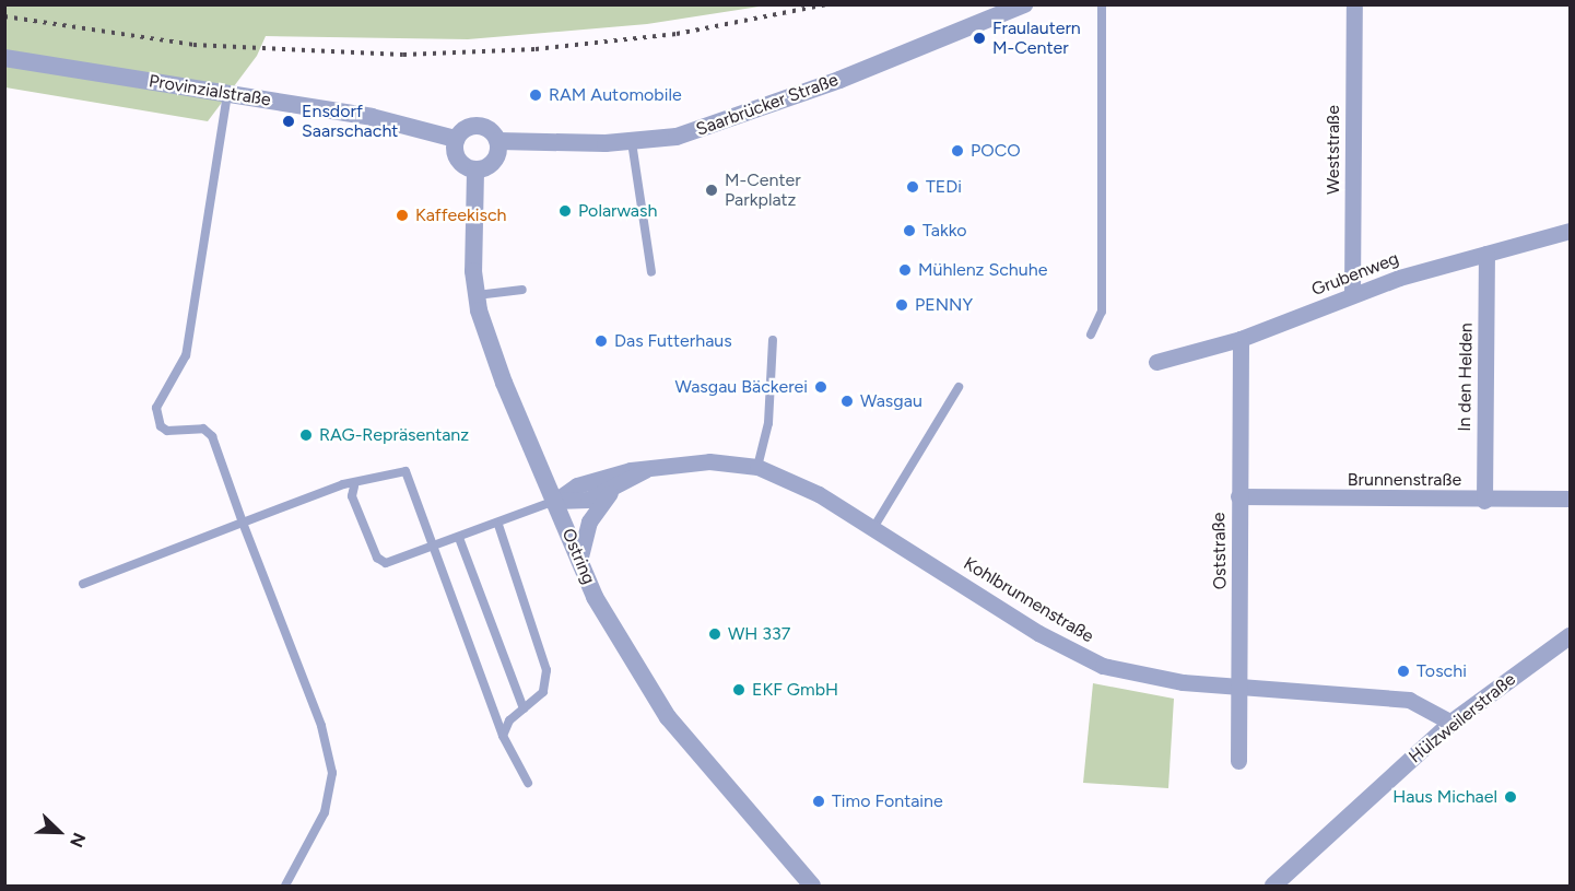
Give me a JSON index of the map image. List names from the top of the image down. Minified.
{"streets":{"street":["Provinzialstraße","Saarbrücker Straße","Weststraße","Grubenweg","In den Helden","Brunnenstraße","Oststraße","Ostring","Kohlbrunnenstraße","Hülzweilerstraße"]},"crossings":[["Provinzialstraße","Saarbrücker Straße"],["Provinzialstraße","Ostring"],["Saarbrücker Straße","Ostring"],["Weststraße","Grubenweg"],["Grubenweg","In den Helden"],["Grubenweg","Oststraße"],["In den Helden","Brunnenstraße"],["Brunnenstraße","Oststraße"],["Oststraße","Kohlbrunnenstraße"],["Ostring","Kohlbrunnenstraße"],["Kohlbrunnenstraße","Hülzweilerstraße"]],"places":["Fraulautern M-Center","RAM Automobile","Ensdorf Saarschacht","POCO","TEDi","M-Center Parkplatz","Polarwash","Kaffeekisch","Takko","Mühlenz Schuhe","PENNY","Das Futterhaus","Wasgau Bäckerei","Wasgau","RAG-Repräsentanz","WH 337","Toschi","EKF GmbH","Haus Michael","Timo Fontaine"],"north":"bottom right"}
